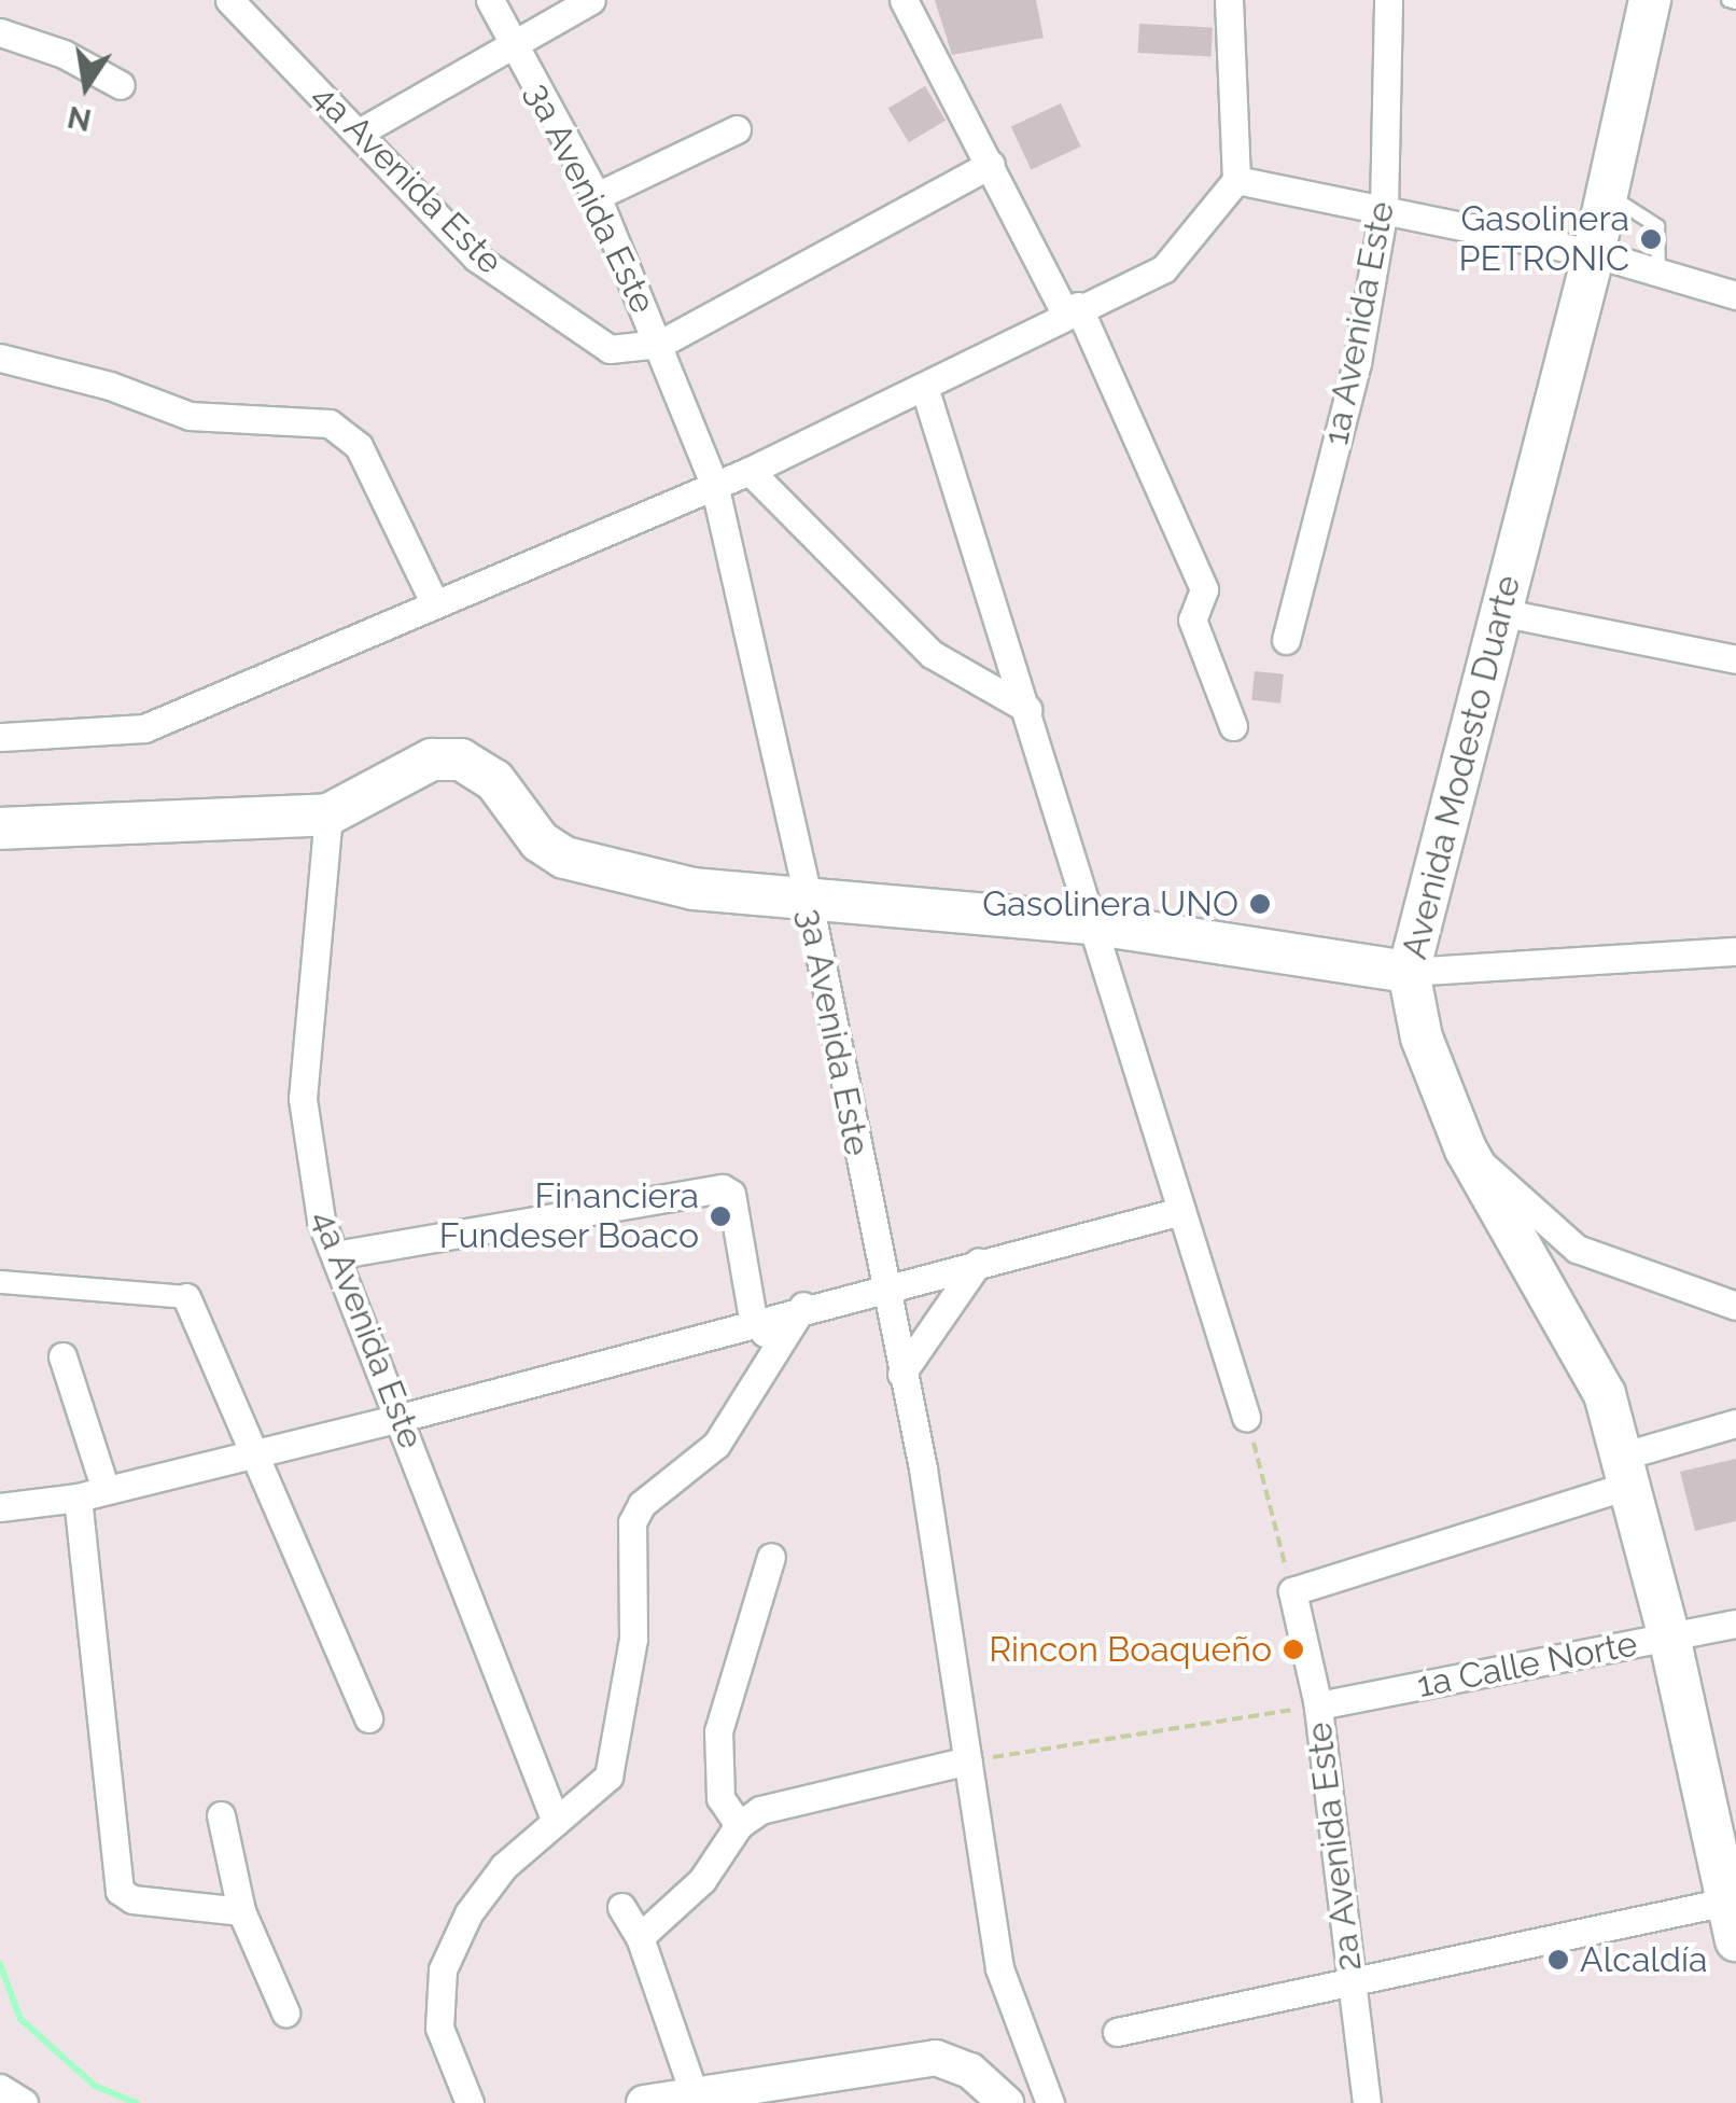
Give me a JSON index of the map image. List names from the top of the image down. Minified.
{"streets":{"main road":["Avenida Modesto Duarte"],"street":["4a Avenida Este","3a Avenida Este","1a Avenida Este","1a Calle Norte","2a Avenida Este"]},"crossings":[["4a Avenida Este","3a Avenida Este"],["Avenida Modesto Duarte","1a Calle Norte"],["1a Calle Norte","2a Avenida Este"]],"places":["Gasolinera PETRONIC","Gasolinera UNO","Financiera Fundeser Boaco","Rincon Boaqueño","Alcaldía"],"north":"bottom"}
